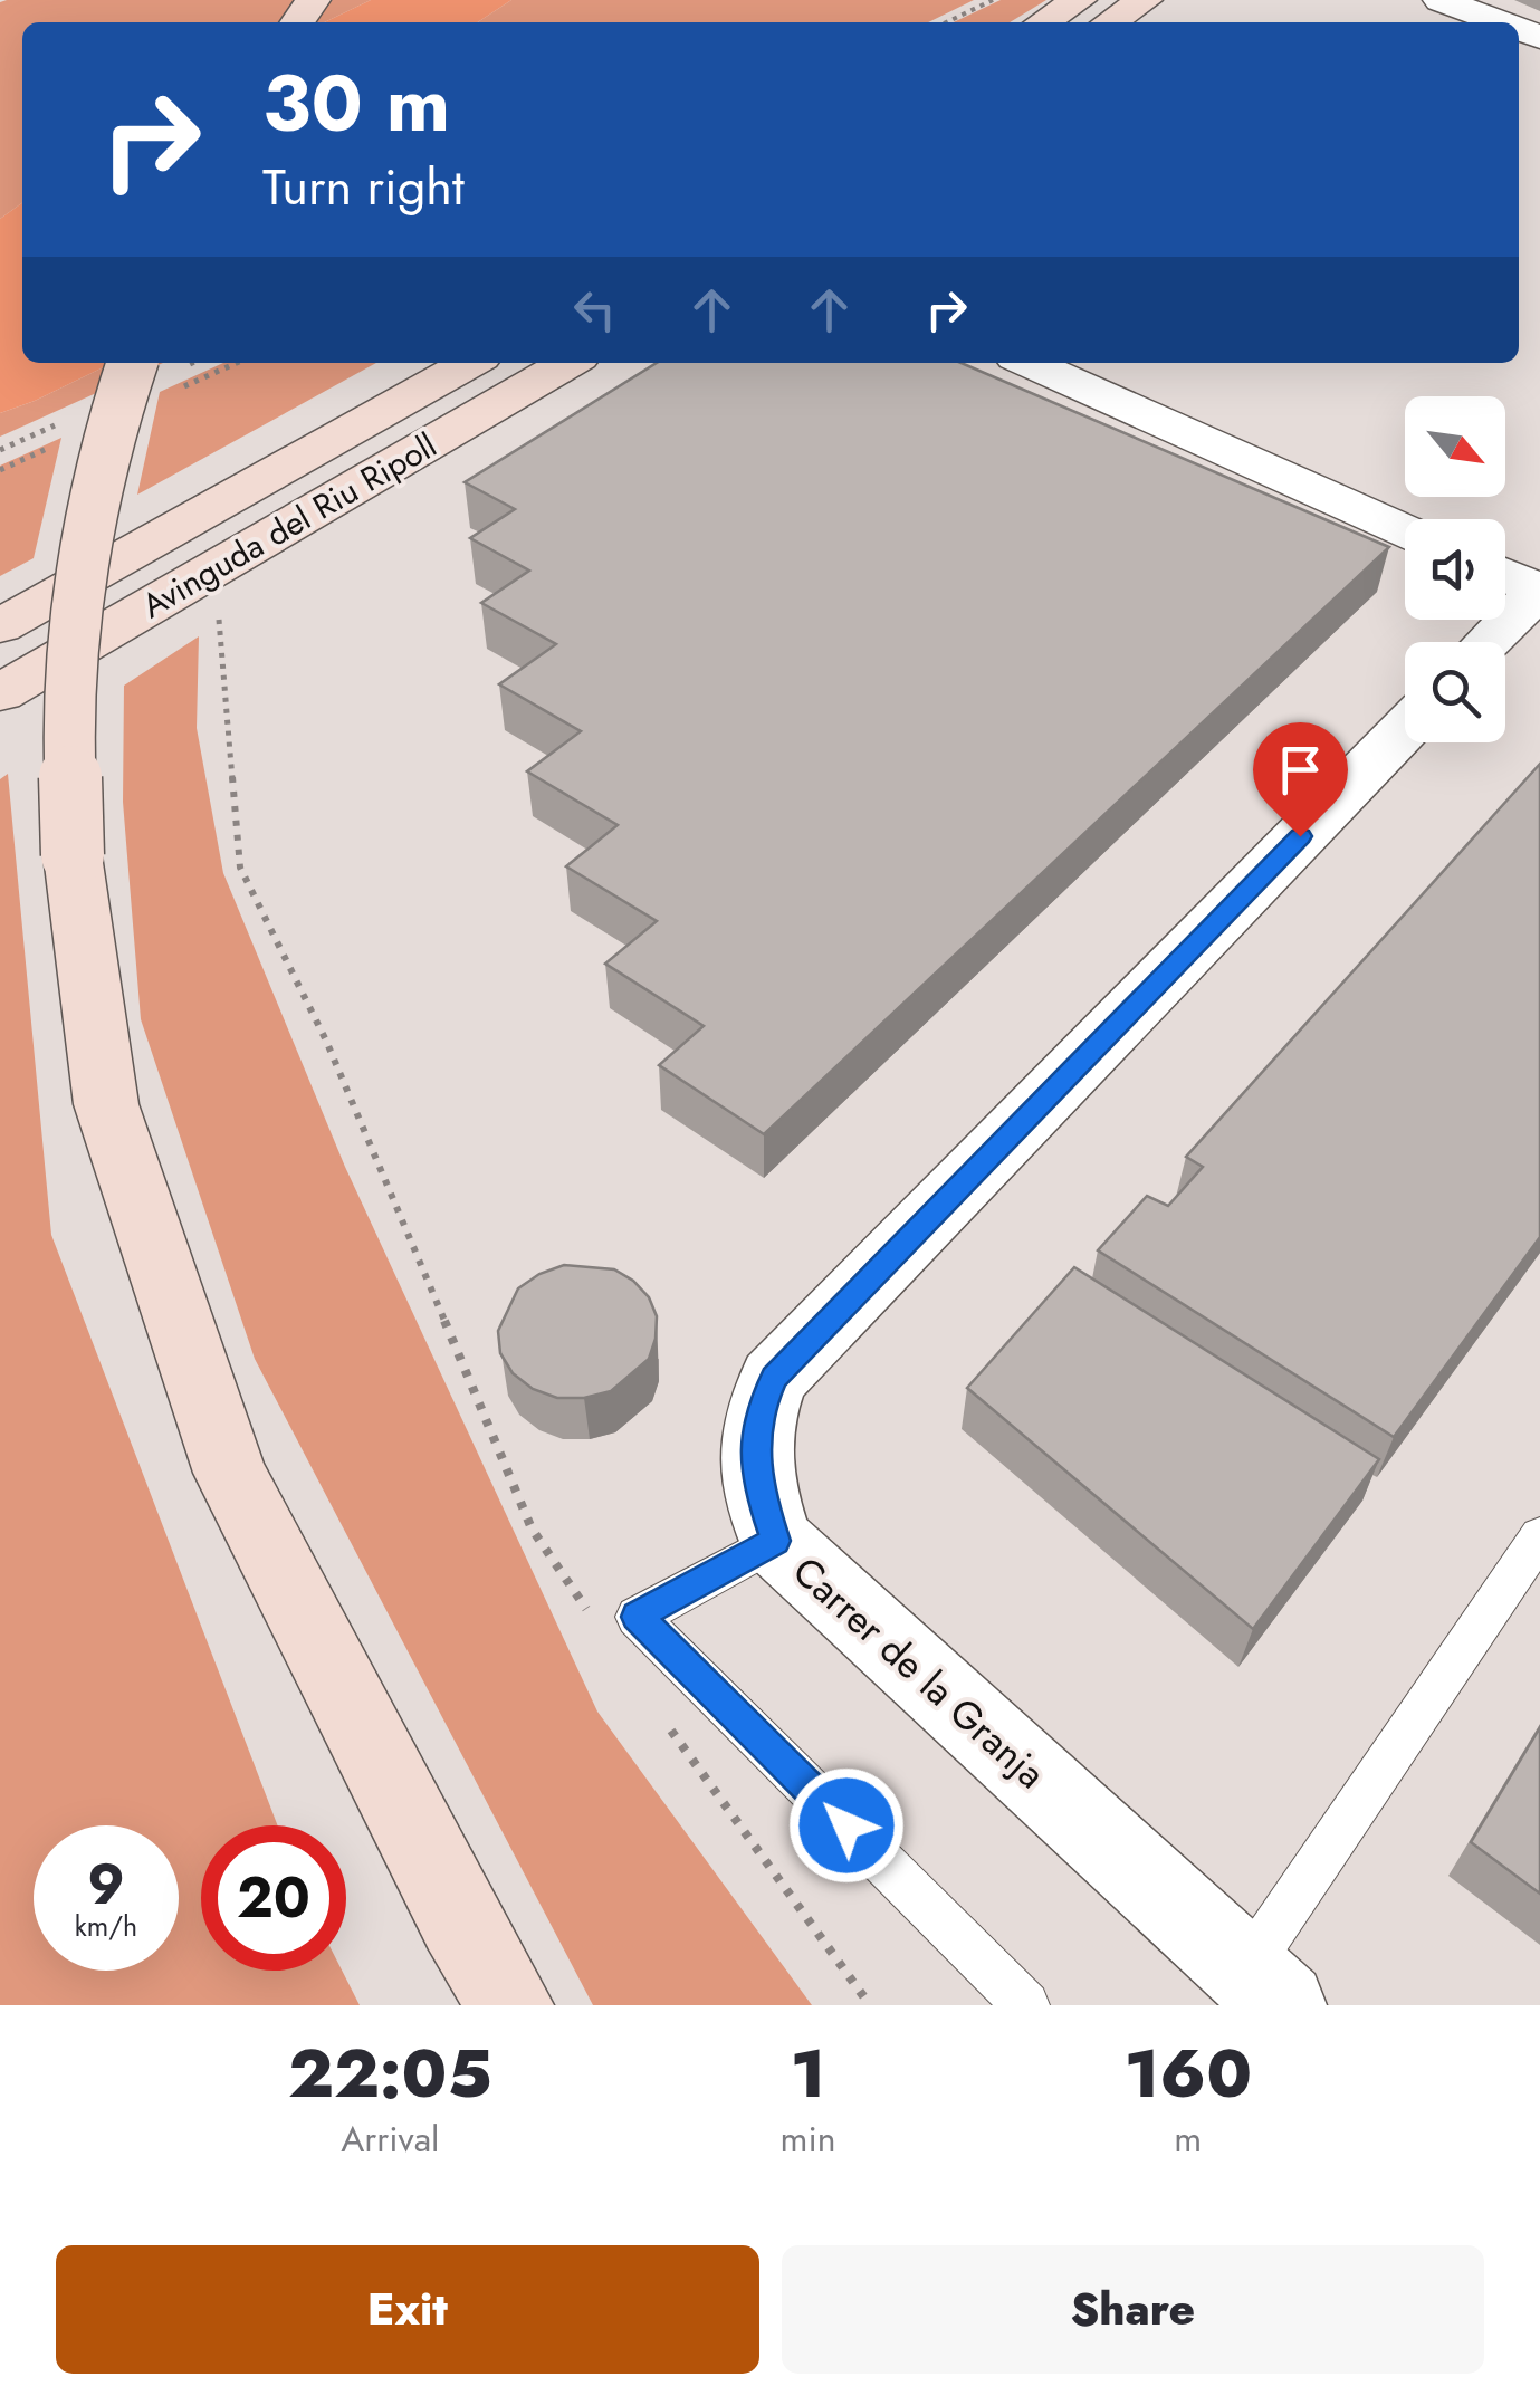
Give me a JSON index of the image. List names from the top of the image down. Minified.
{"streets":{"main road":["Avinguda del Riu Ripoll"],"street":["Carrer de la Granja"]},"north":"bottom right","page":{"turn":["30 m","Turn right"],"speed":"9 km/h","limit":"20","eta":["22:05","Arrival","1","min","160","m"],"buttons":["Exit","Share"]}}
